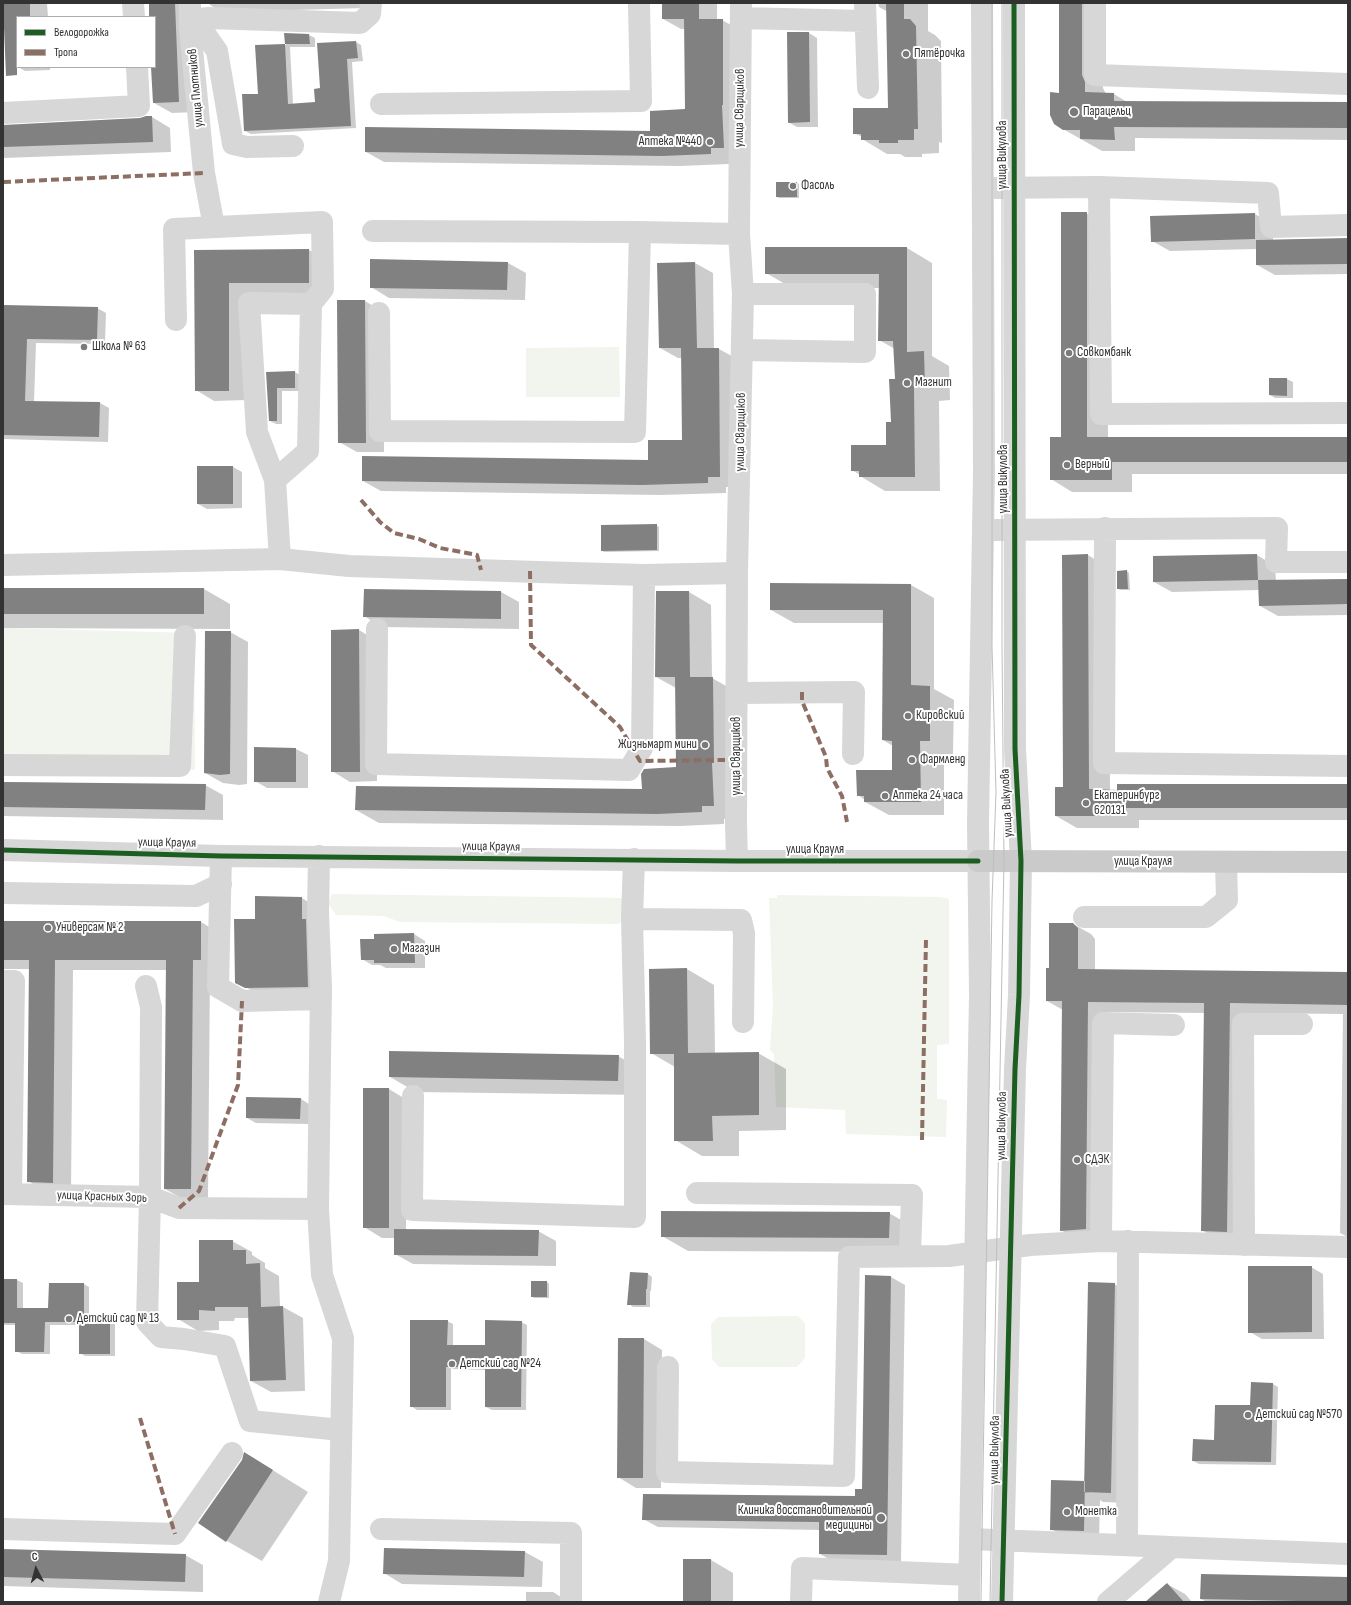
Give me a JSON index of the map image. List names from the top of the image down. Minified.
{"streets":{"main road":["улица Крауля"],"street":["улица Плотников","улица Сварщиков","улица Викулова","улица Красных Зорь"]},"crossings":[["улица Сварщиков","улица Крауля"],["улица Викулова","улица Крауля"]],"places":["Пятёрочка","Парацельц","Аптека №440","Фасоль","Школа № 63","Совкомбанк","Магнит","Верный","Кировский","Жизньмарт мини","Фармленд","Аптека 24 часа","Екатеринбург 620131","Универсам № 2","Магазин","СДЭК","Детский сад № 13","Детский сад №24","Детский сад №570","Монетка","Клиника восстановительной медицины"],"legend":["Велодорожка","Тропа"],"north":"top"}
